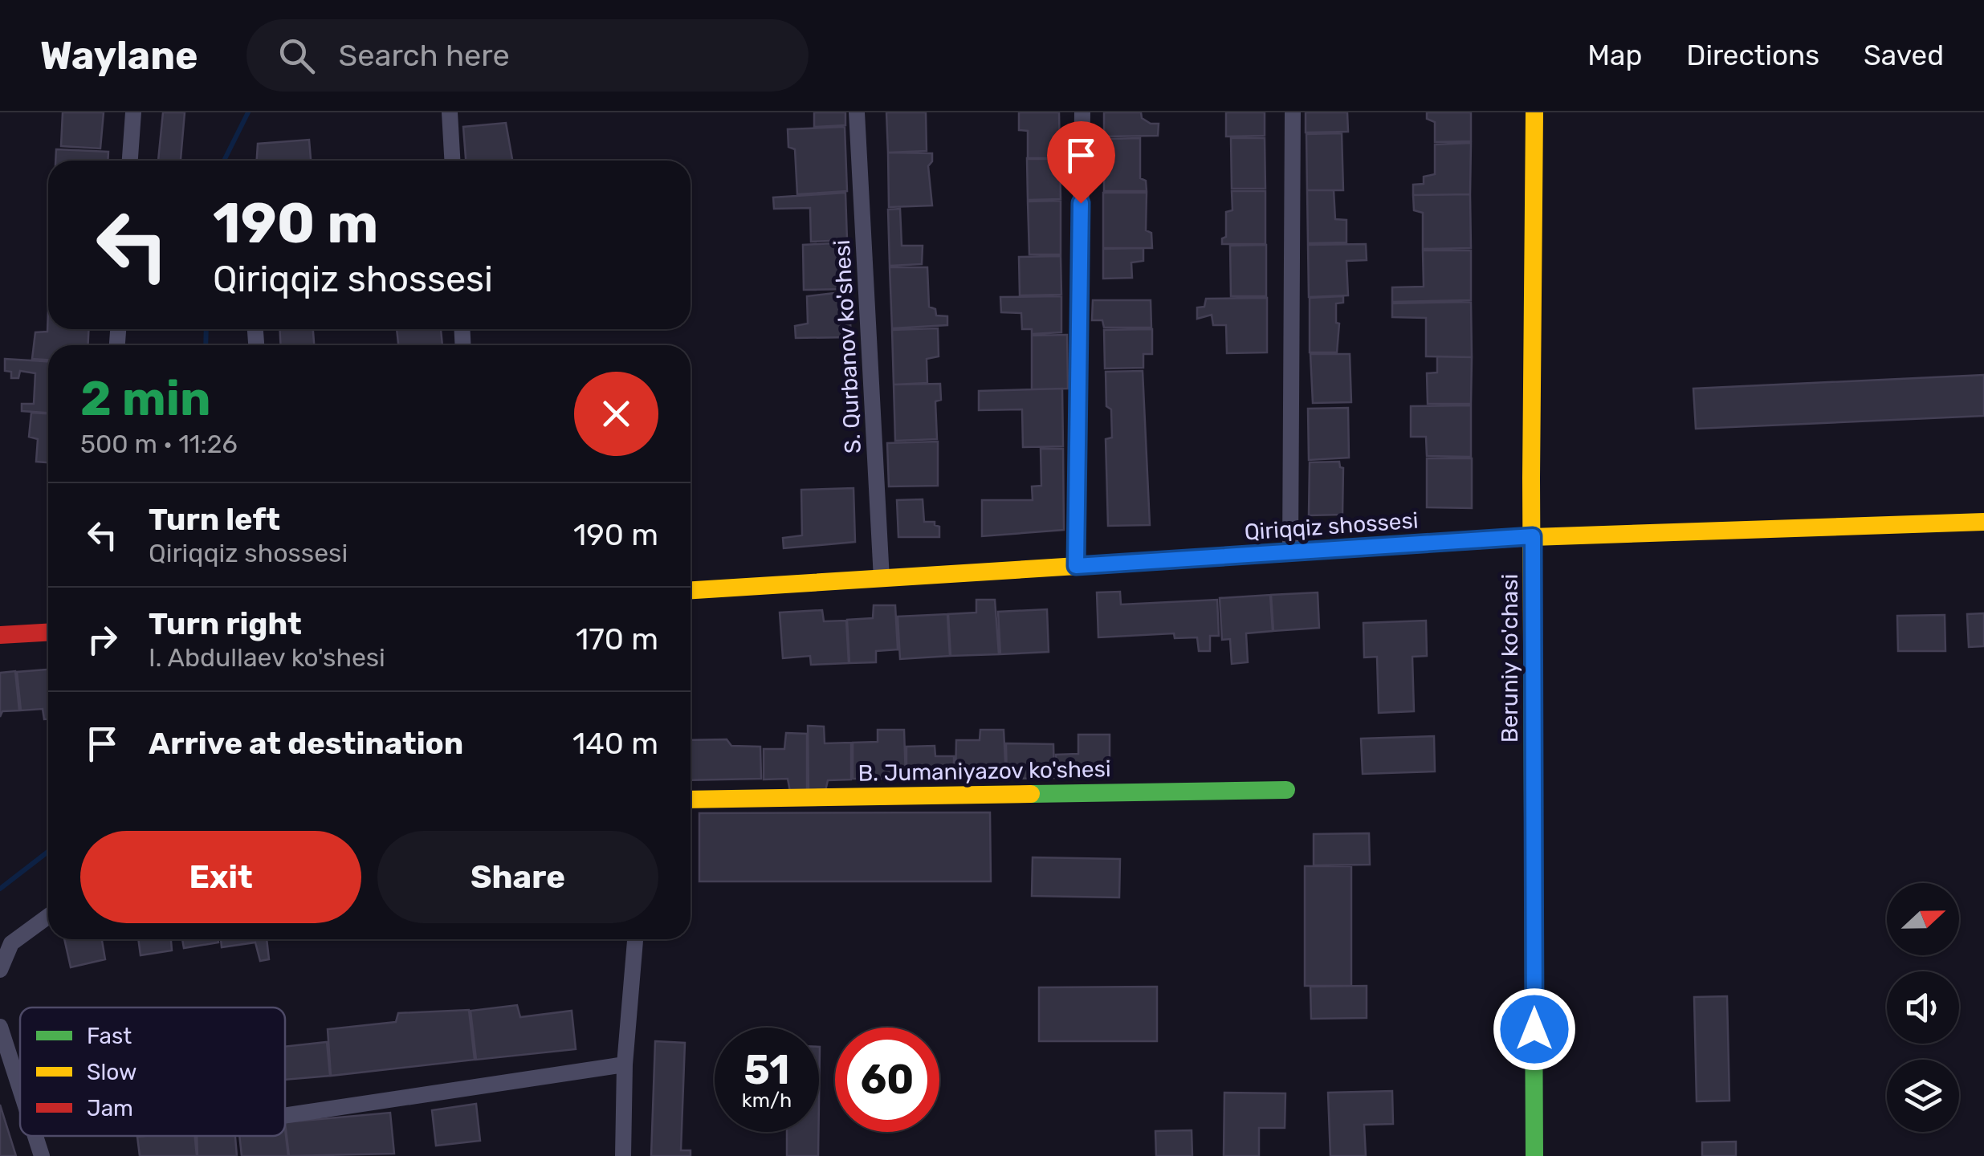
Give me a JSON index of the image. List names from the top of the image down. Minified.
{"streets":{"main road":["Qiriqqiz shossesi","Beruniy ko'chasi","B. Jumaniyazov ko'shesi"],"street":["S. Qurbanov ko'shesi"]},"crossings":[["S. Qurbanov ko'shesi","Qiriqqiz shossesi"],["Qiriqqiz shossesi","Beruniy ko'chasi"]],"legend":["Fast","Slow","Jam"],"north":"right","page":{"header":"Waylane","search":"Search here","nav":["Map","Directions","Saved"],"turn":["190 m","Qiriqqiz shossesi"],"heading":["2 min","500 m · 11:26"],"list":[{"name":"Turn left","note":"Qiriqqiz shossesi","value":"190 m"},{"name":"Turn right","note":"I. Abdullaev ko'shesi","value":"170 m"},{"name":"Arrive at destination","value":"140 m"}],"buttons":["Exit","Share"],"speed":"51 km/h","limit":"60"}}
